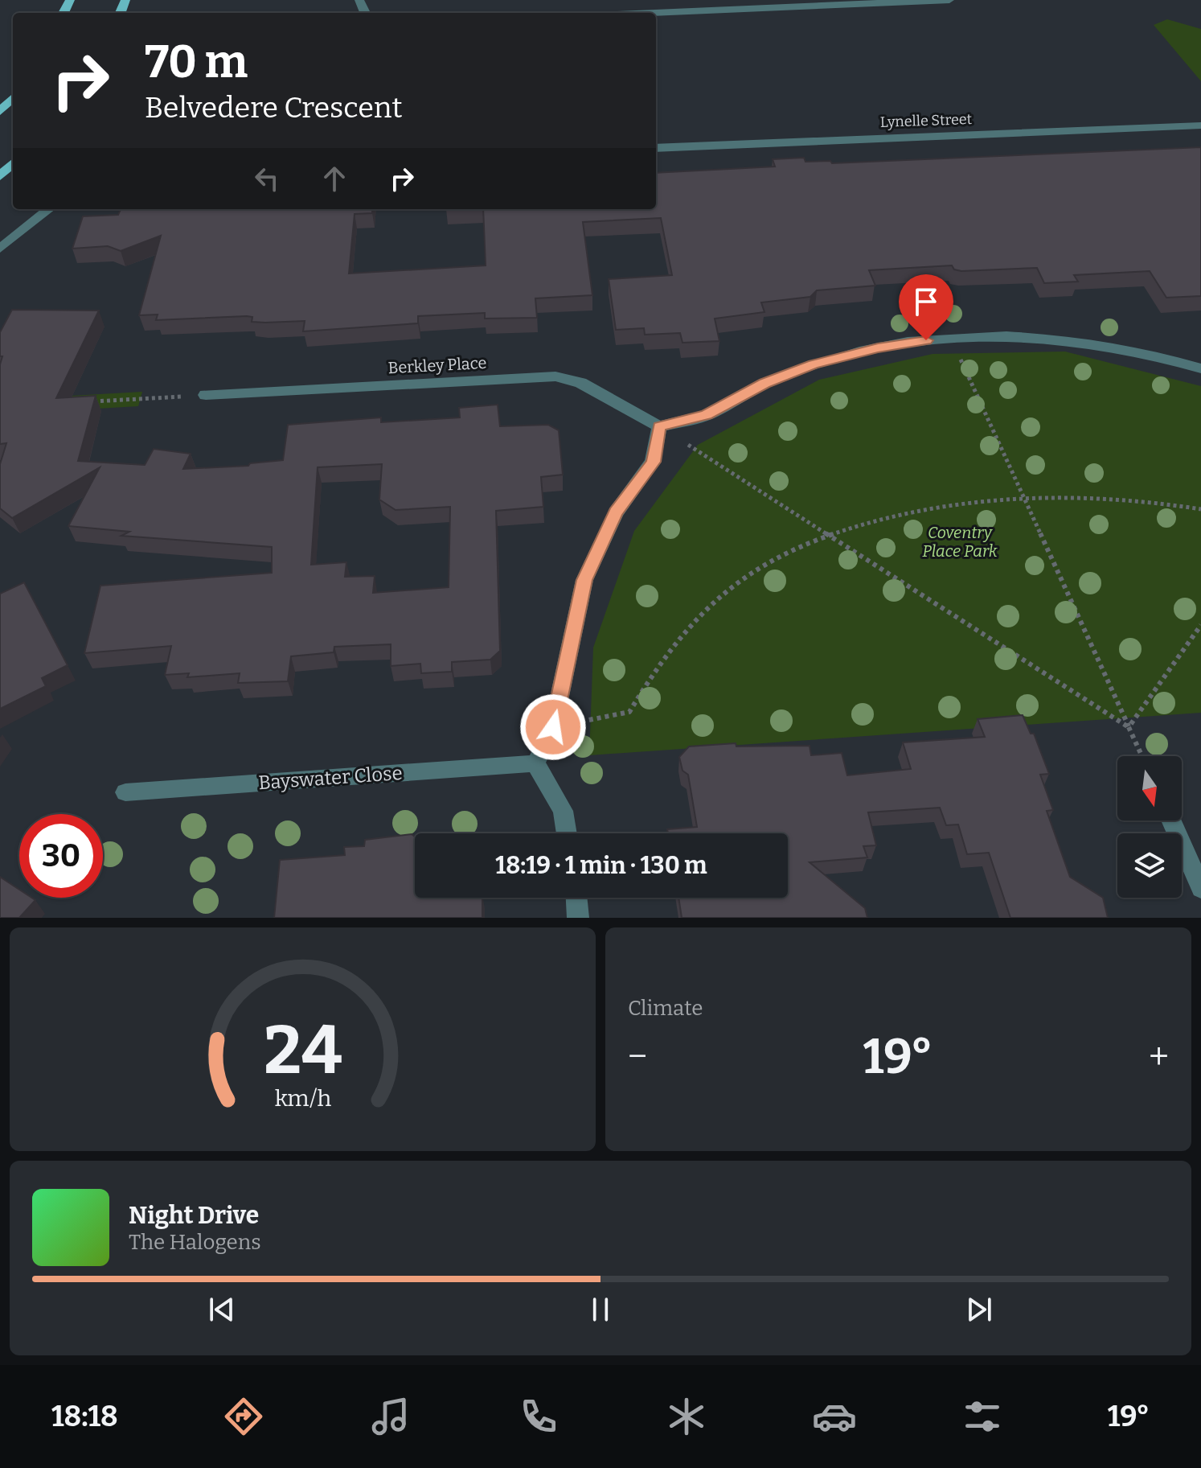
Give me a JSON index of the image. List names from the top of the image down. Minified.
{"streets":{"street":["Lynelle Street","Berkley Place","Bayswater Close"]},"parks":["Coventry Place Park"],"north":"bottom","page":{"turn":["70 m","Belvedere Crescent"],"limit":"30","trip":"18:19 · 1 min · 130 m","tile":"Climate","heat":["−","19°","+"],"song":["Night Drive","The Halogens"],"tabs":["18:18","19°"],"gauge":["24","km/h"]}}
